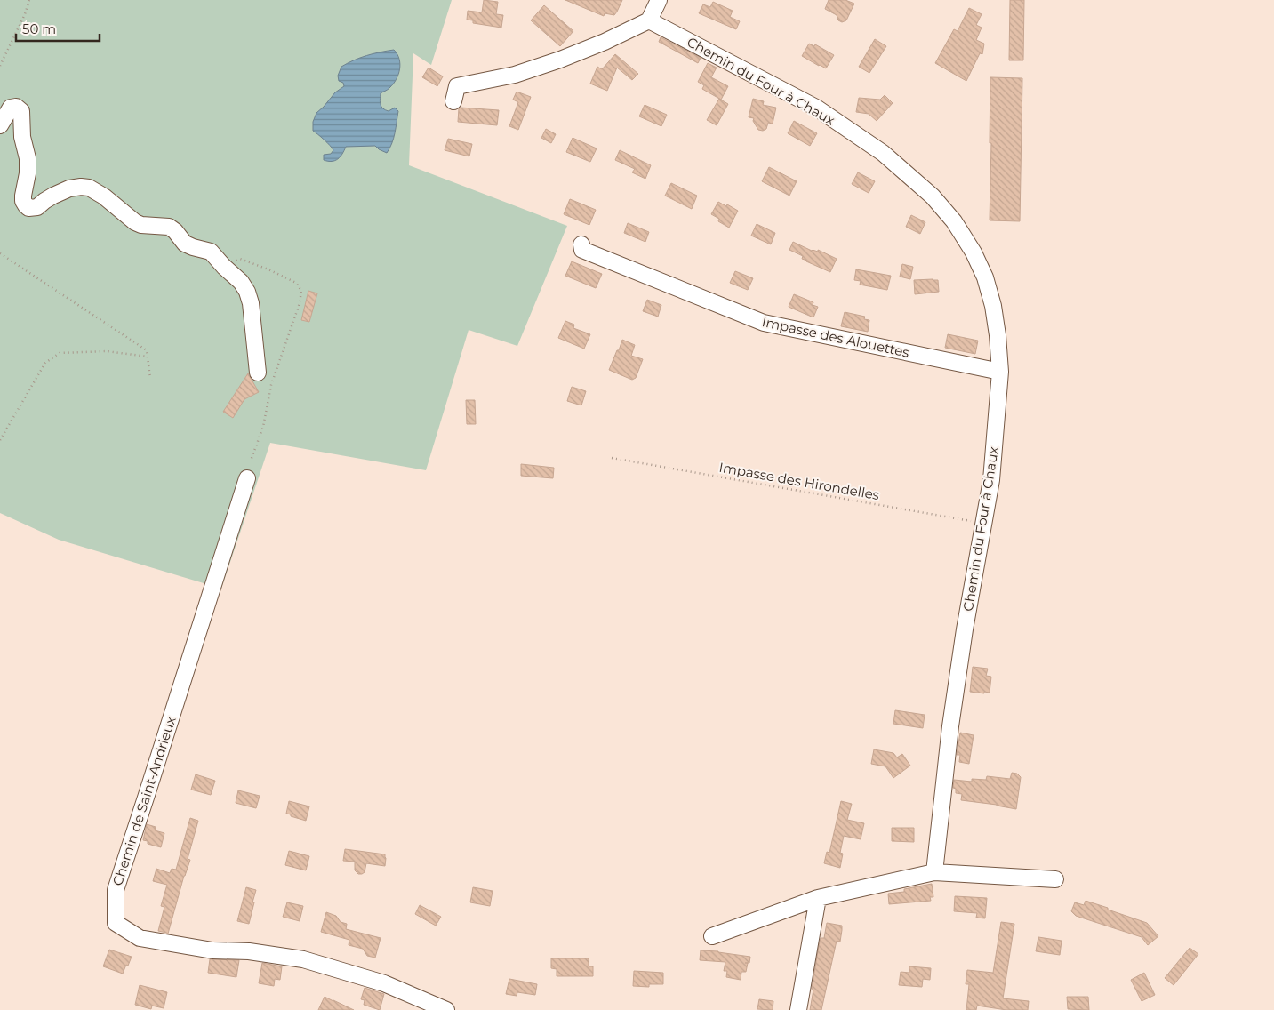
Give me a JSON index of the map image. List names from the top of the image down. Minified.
{"streets":{"street":["Chemin du Four à Chaux","Impasse des Alouettes","Chemin de Saint-Andrieux"],"path":["Impasse des Hirondelles"]},"crossings":[["Chemin du Four à Chaux","Impasse des Alouettes"],["Chemin du Four à Chaux","Impasse des Hirondelles"]],"scale_bar":"50 m"}
